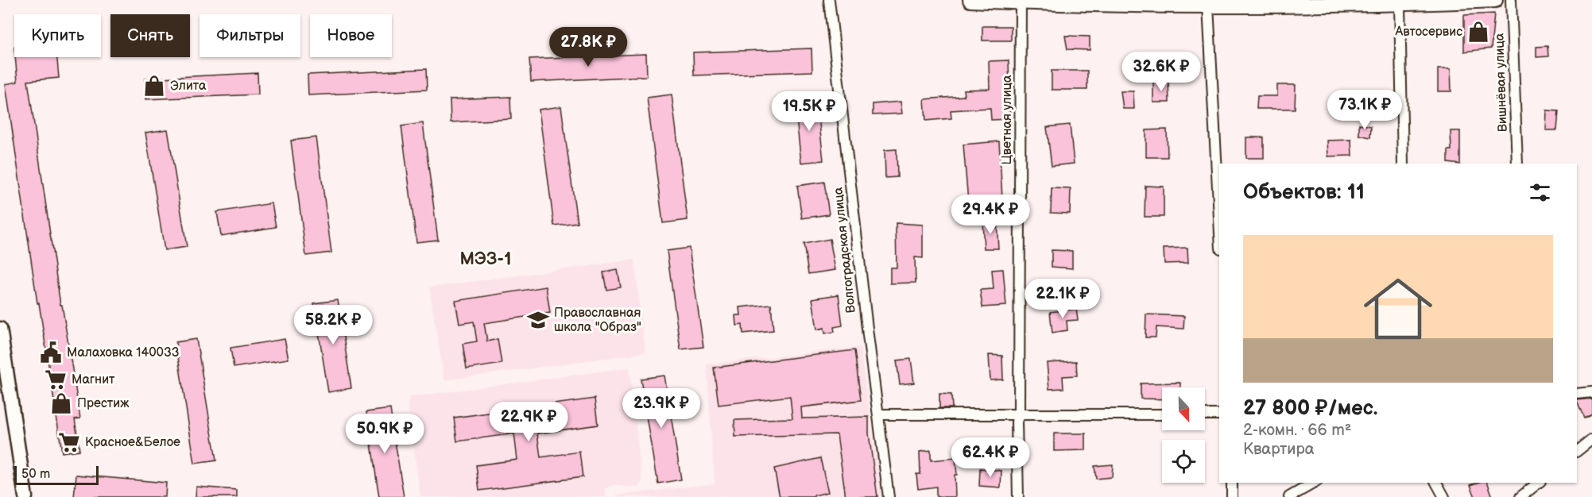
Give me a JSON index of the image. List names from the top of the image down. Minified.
{"streets":{"street":["Вишнёвая улица","Цветная улица","Волгоградская улица"]},"districts":["МЭЗ-1"],"places":{"shop":["Автосервис","Элита","Престиж"],"school or university":["Православная школа \"Образ\""],"public building":["Малаховка 140033"],"supermarket":["Магнит","Красное&Белое"]},"scale_bar":"50 m","north":"bottom","page":{"chip":["Купить","Снять","Фильтры","Новое"],"price":["27.8K ₽","32.6K ₽","73.1K ₽","19.5K ₽","29.4K ₽","22.1K ₽","58.2K ₽","23.9K ₽","22.9K ₽","50.9K ₽","62.4K ₽"],"heading":"Объектов: 11","list":[{"name":"27 800 ₽/мес.","note":"2-комн. · 66 m² · Квартира"}],"scale":"50 m"}}
